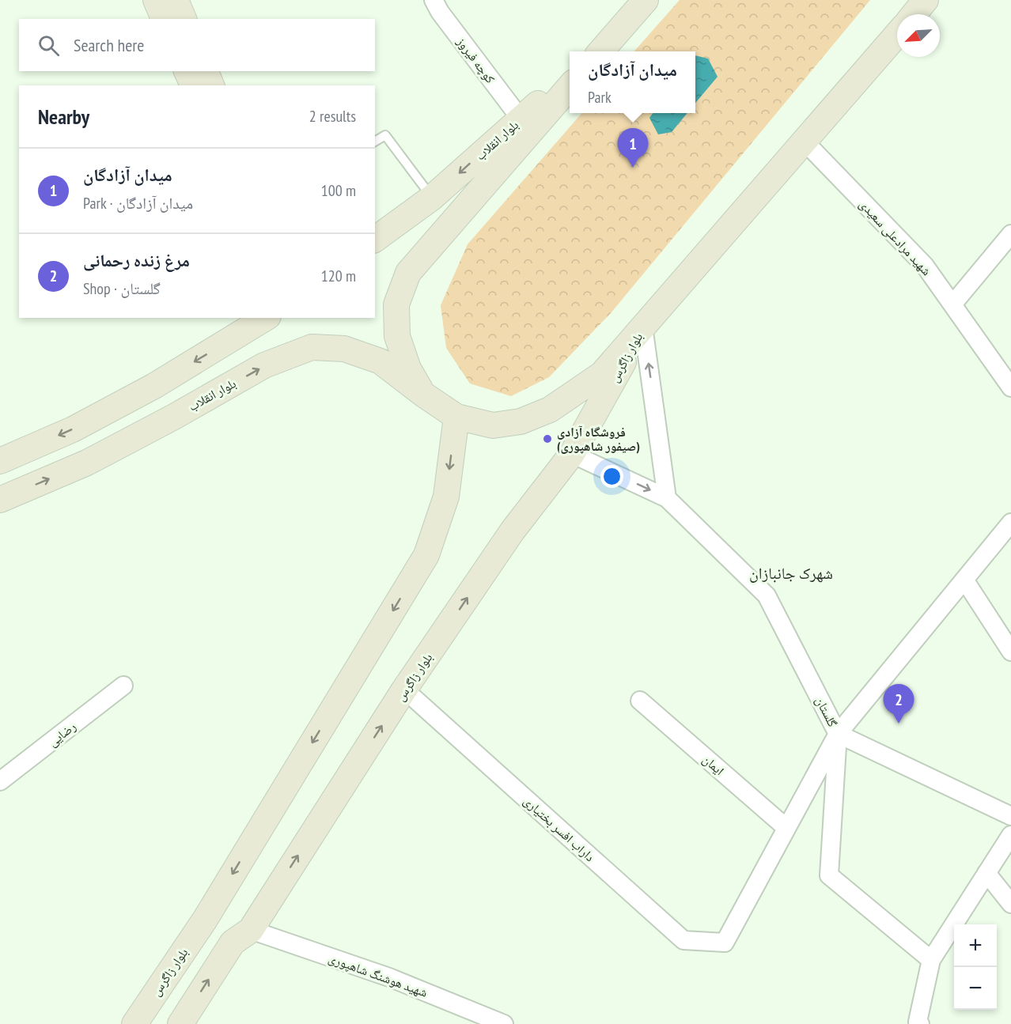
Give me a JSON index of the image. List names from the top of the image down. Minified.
{"streets":{"main road":["بلوار انقلاب","بلوار زاگرس"],"street":["کوچه فیروز","شهید مرادعلی سعیدی","گلستان","رضایی","ایمان","داراب افسر بختیاری","شهید هوشنگ شاهپوری"]},"crossings":[["کوچه فیروز","بلوار انقلاب"],["بلوار انقلاب","بلوار زاگرس"],["بلوار زاگرس","گلستان"],["بلوار زاگرس","داراب افسر بختیاری"],["بلوار زاگرس","شهید هوشنگ شاهپوری"],["ایمان","داراب افسر بختیاری"]],"districts":["شهرک جانبازان"],"places":["فروشگاه آزادی (صیفور شاهپوری)"],"north":"bottom left","page":{"search":"Search here","popup":["میدان آزادگان","Park"],"heading":["Nearby","2 results"],"pins":["1","2"],"list":[{"mark":"1","name":"میدان آزادگان","note":"Park · میدان آزادگان","value":"100 m"},{"mark":"2","name":"مرغ زنده رحمانی","note":"Shop · گلستان","value":"120 m"}],"map_buttons":["+","−"]}}
